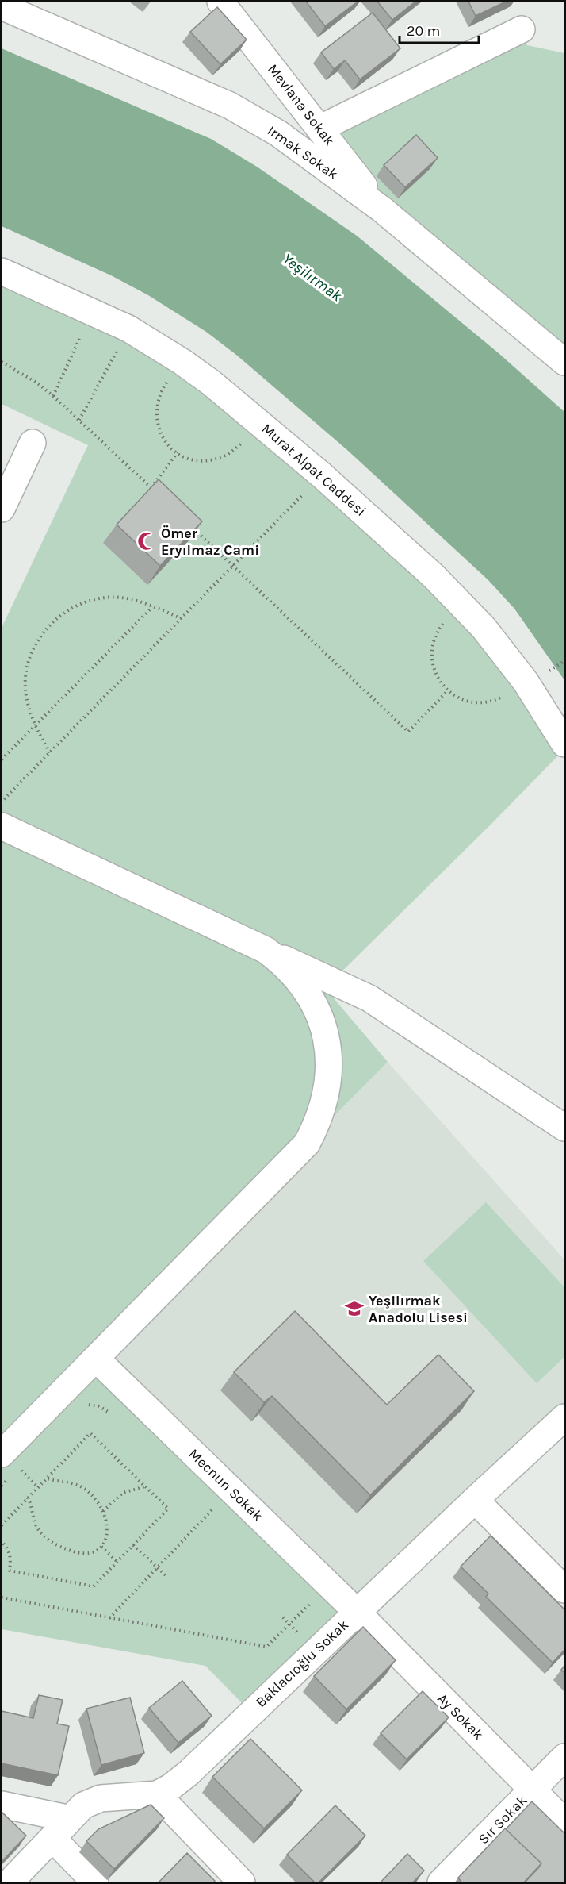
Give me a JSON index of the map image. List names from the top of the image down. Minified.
{"streets":{"street":["Mevlana Sokak","Irmak Sokak","Murat Alpat Caddesi","Mecnun Sokak","Baklacıoğlu Sokak","Ay Sokak","Sır Sokak"]},"crossings":[["Mevlana Sokak","Irmak Sokak"],["Mecnun Sokak","Baklacıoğlu Sokak"],["Mecnun Sokak","Ay Sokak"],["Baklacıoğlu Sokak","Ay Sokak"],["Ay Sokak","Sır Sokak"]],"water":["Yeşilırmak"],"places":{"mosque":["Ömer Eryılmaz Cami"],"school or university":["Yeşilırmak Anadolu Lisesi"]},"scale_bar":"20 m"}
